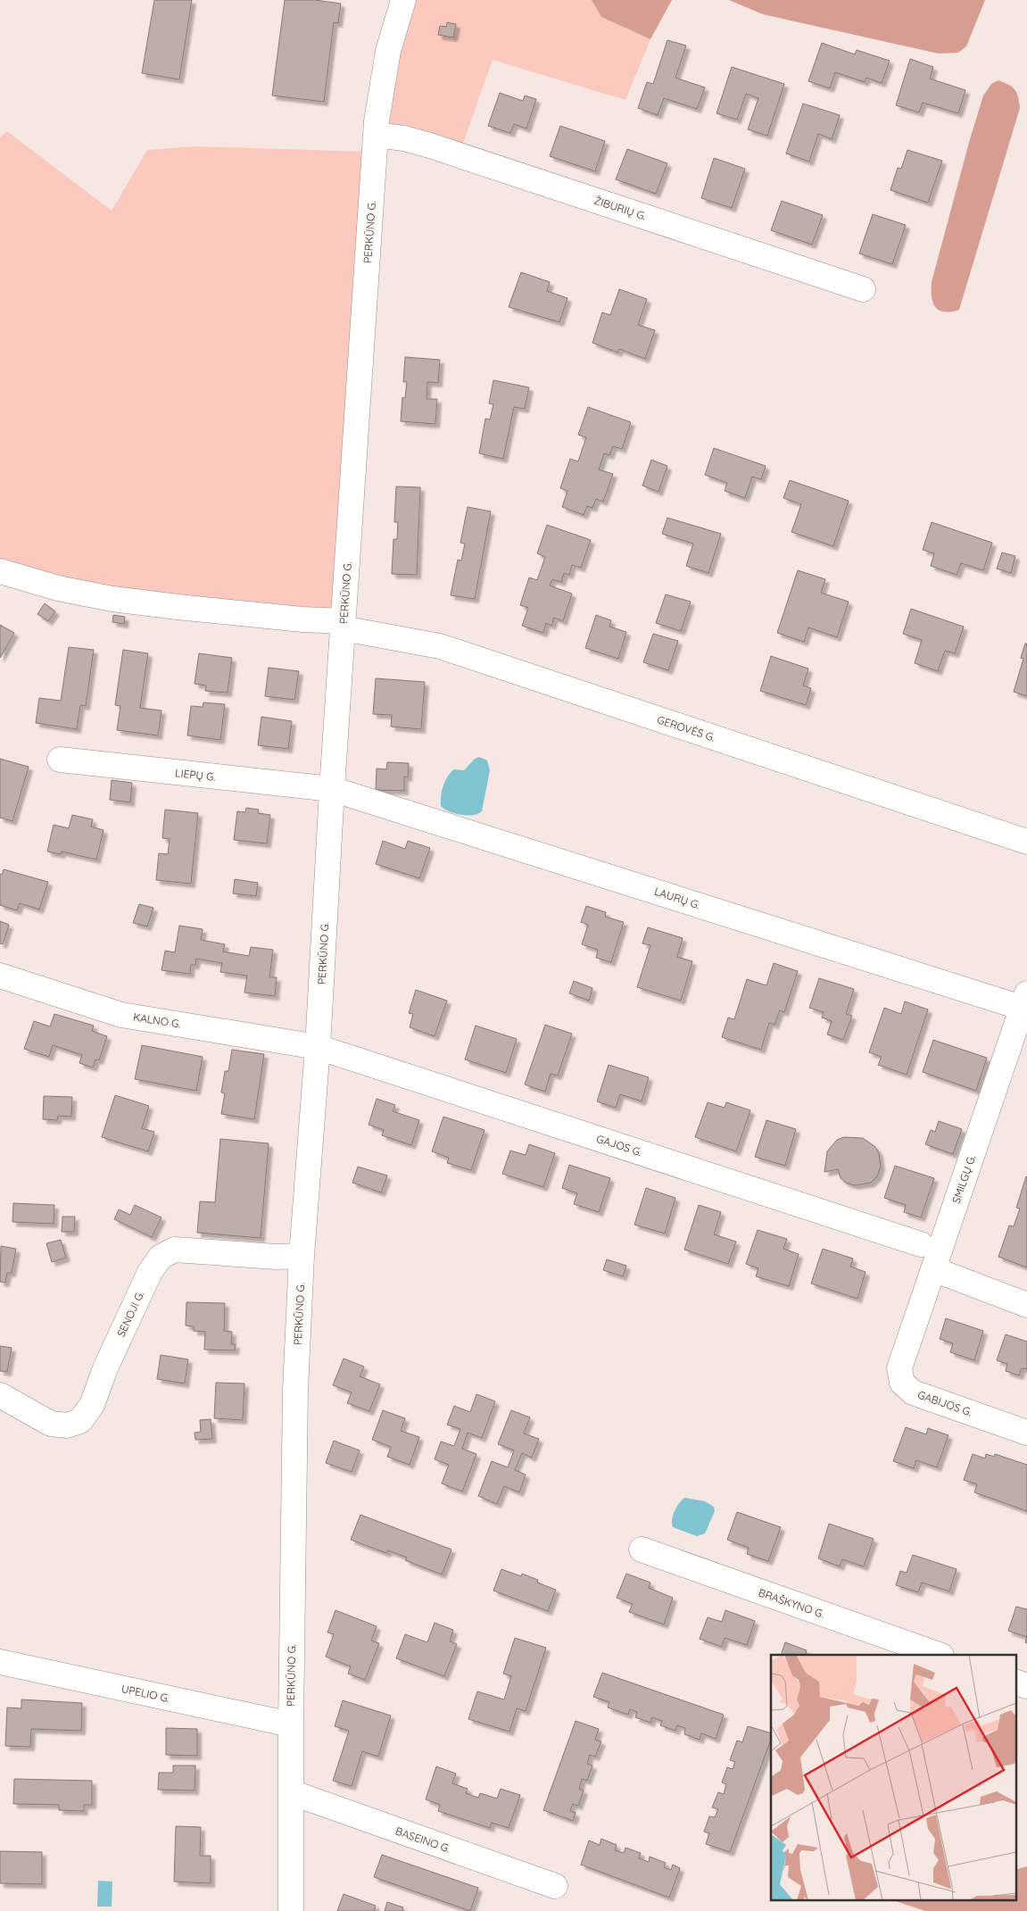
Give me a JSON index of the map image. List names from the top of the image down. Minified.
{"streets":{"street":["ŽIBURIŲ G.","PERKŪNO G.","GEROVĖS G.","LIEPŲ G.","LAURŲ G.","KALNO G.","GAJOS G.","SMILGŲ G.","SENOJI G.","GABIJOS G.","BRAŠKYNO G.","UPELIO G.","BASEINO G."]},"crossings":[["ŽIBURIŲ G.","PERKŪNO G."],["PERKŪNO G.","GEROVĖS G."],["PERKŪNO G.","LIEPŲ G."],["PERKŪNO G.","LAURŲ G."],["PERKŪNO G.","KALNO G."],["PERKŪNO G.","GAJOS G."],["PERKŪNO G.","SENOJI G."],["PERKŪNO G.","UPELIO G."],["PERKŪNO G.","BASEINO G."],["LIEPŲ G.","LAURŲ G."],["LAURŲ G.","SMILGŲ G."],["KALNO G.","GAJOS G."],["SMILGŲ G.","GABIJOS G."]]}
